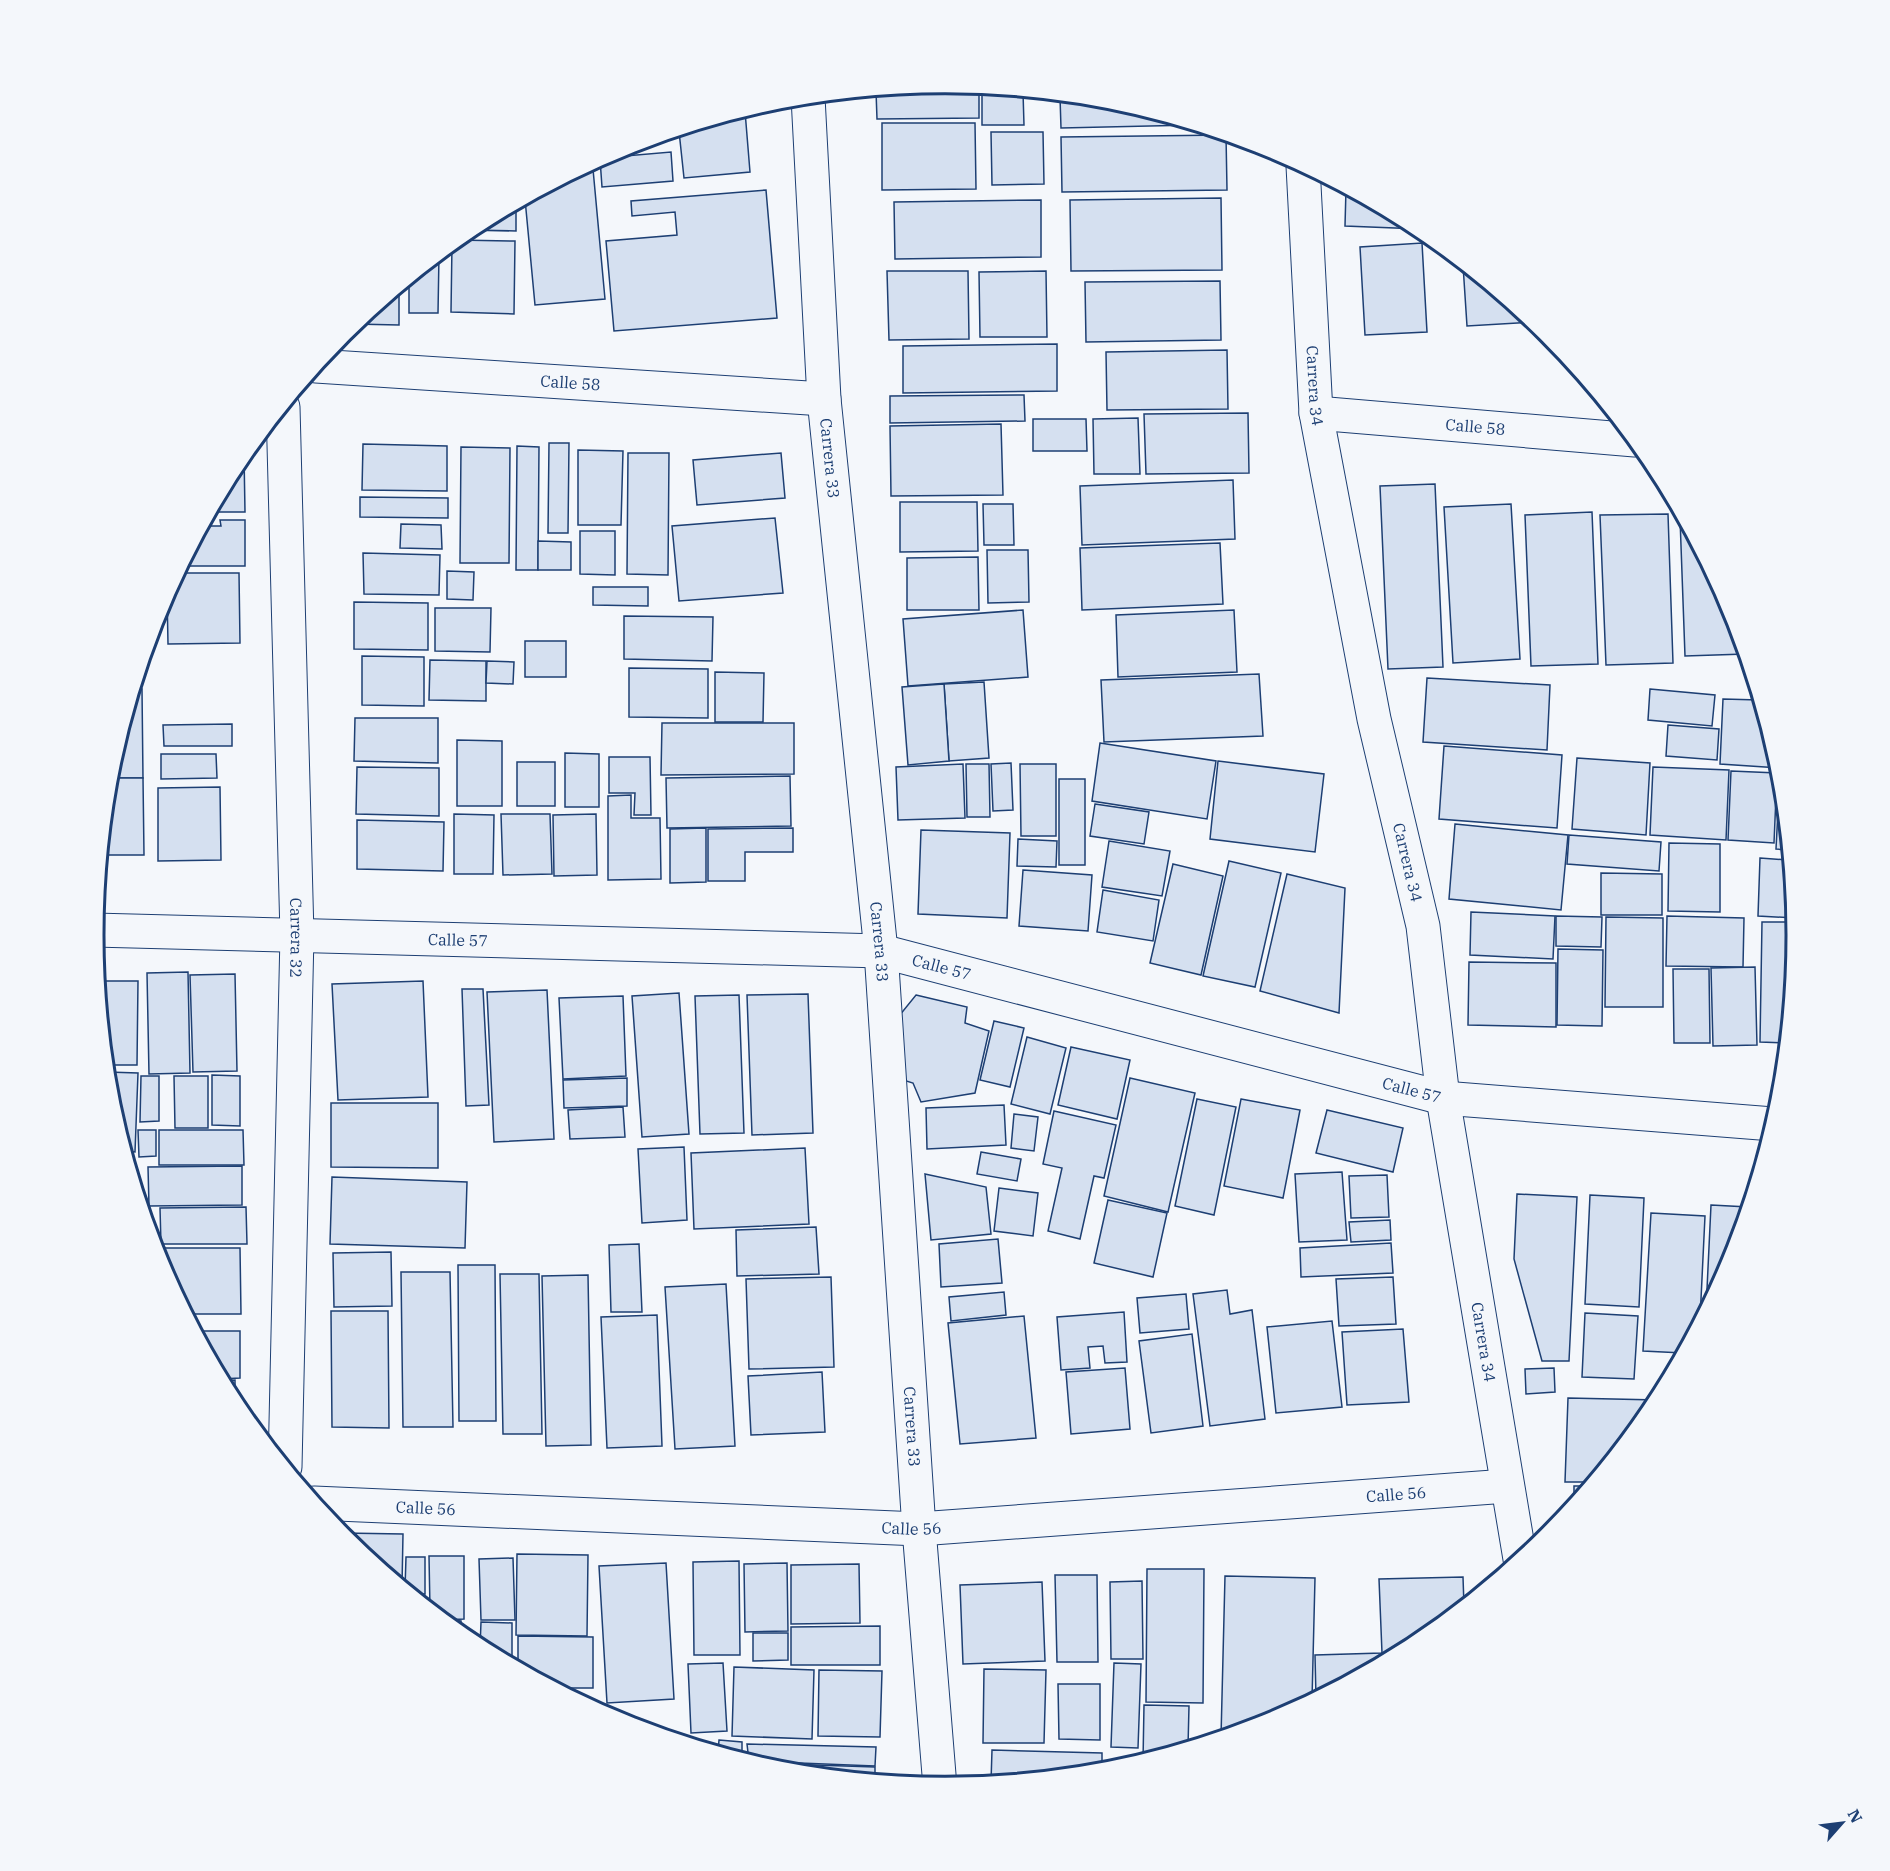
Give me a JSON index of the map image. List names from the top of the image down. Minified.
{"streets":{"street":["Calle 58","Carrera 34","Carrera 33","Carrera 32","Calle 57","Calle 56"]},"crossings":[["Calle 58","Carrera 34"],["Calle 58","Carrera 33"],["Carrera 34","Calle 57"],["Carrera 34","Calle 56"],["Carrera 33","Calle 57"],["Carrera 33","Calle 56"],["Carrera 32","Calle 57"]],"north":"top right"}
